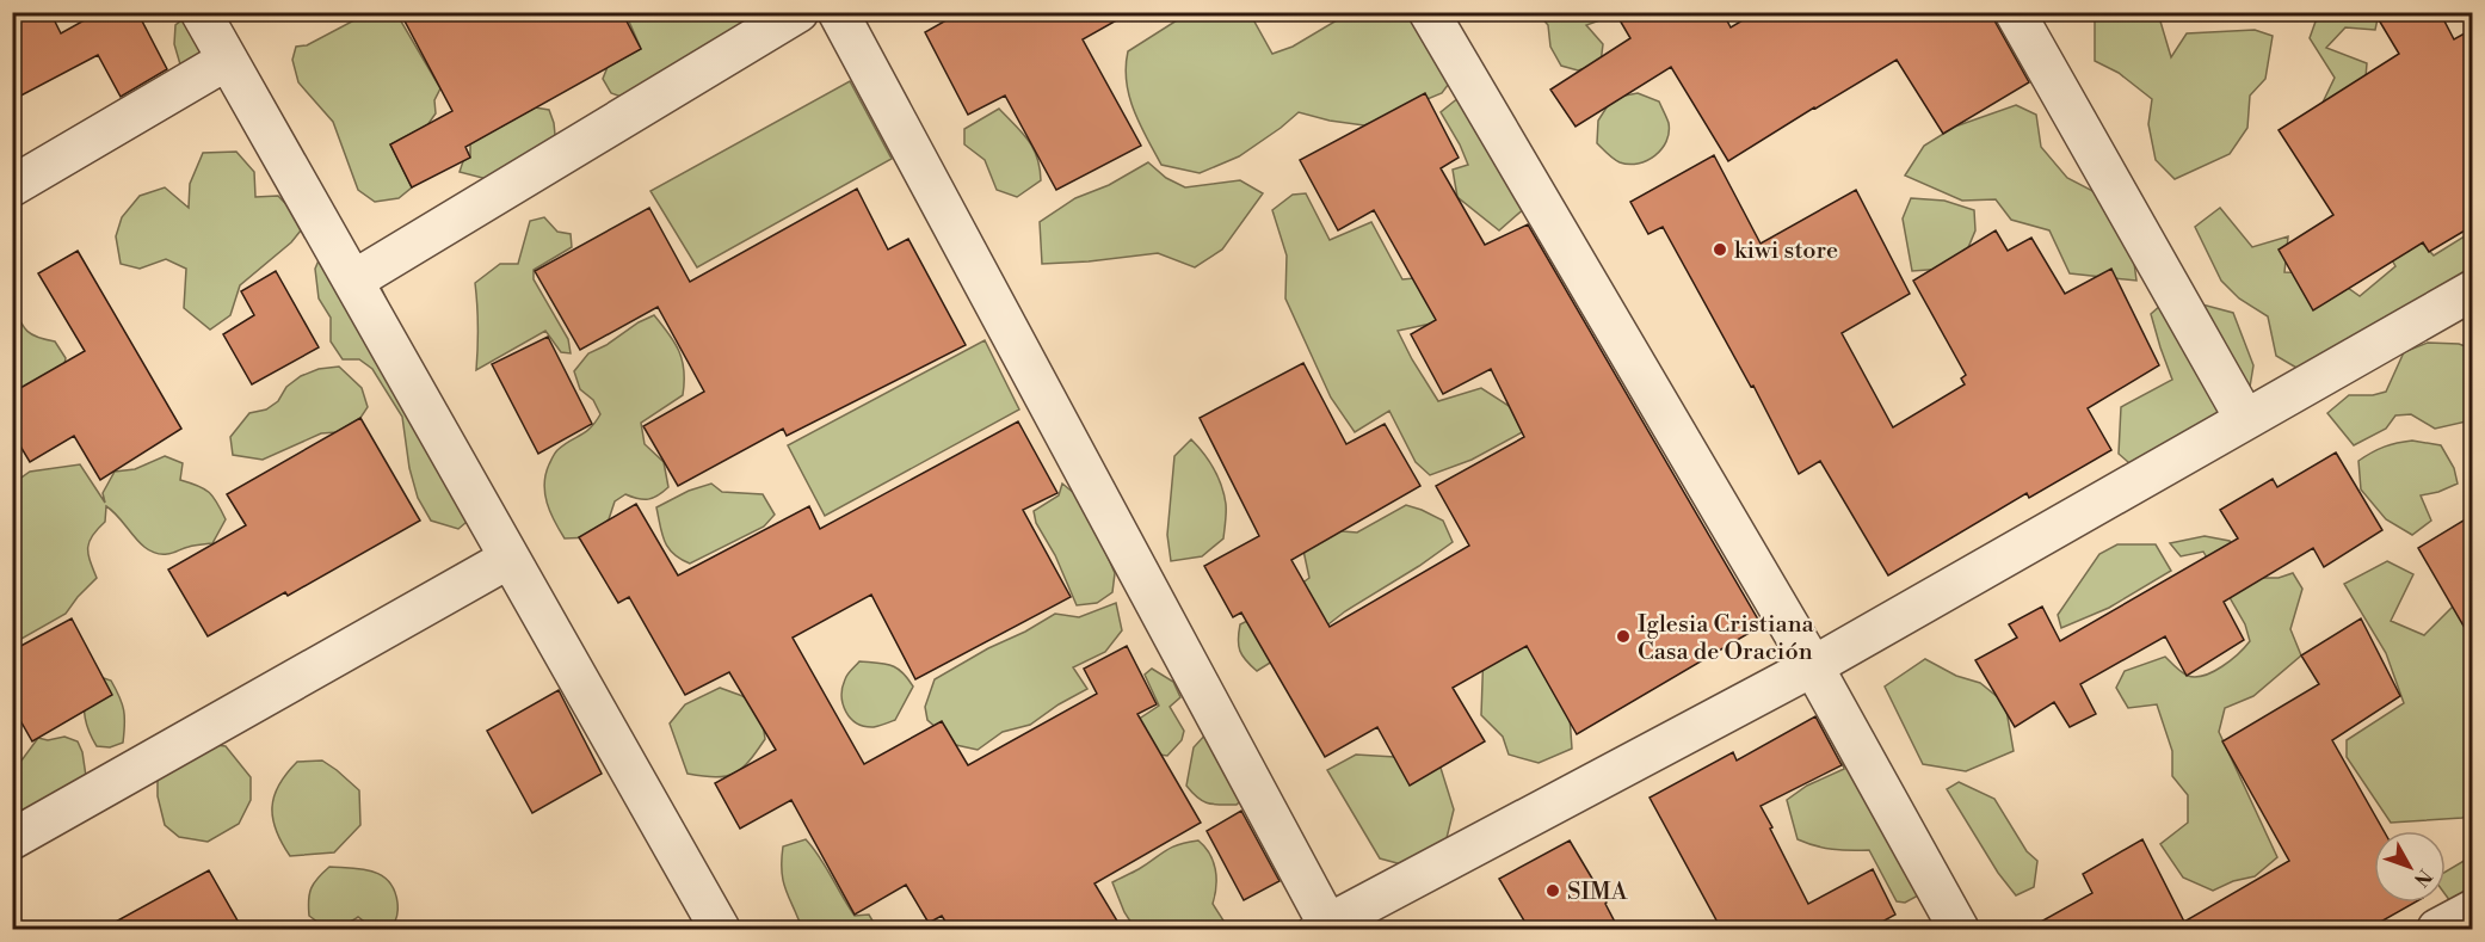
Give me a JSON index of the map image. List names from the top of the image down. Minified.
{"places":["kiwi store","Iglesia Cristiana Casa de Oración","SIMA"],"north":"bottom right"}
